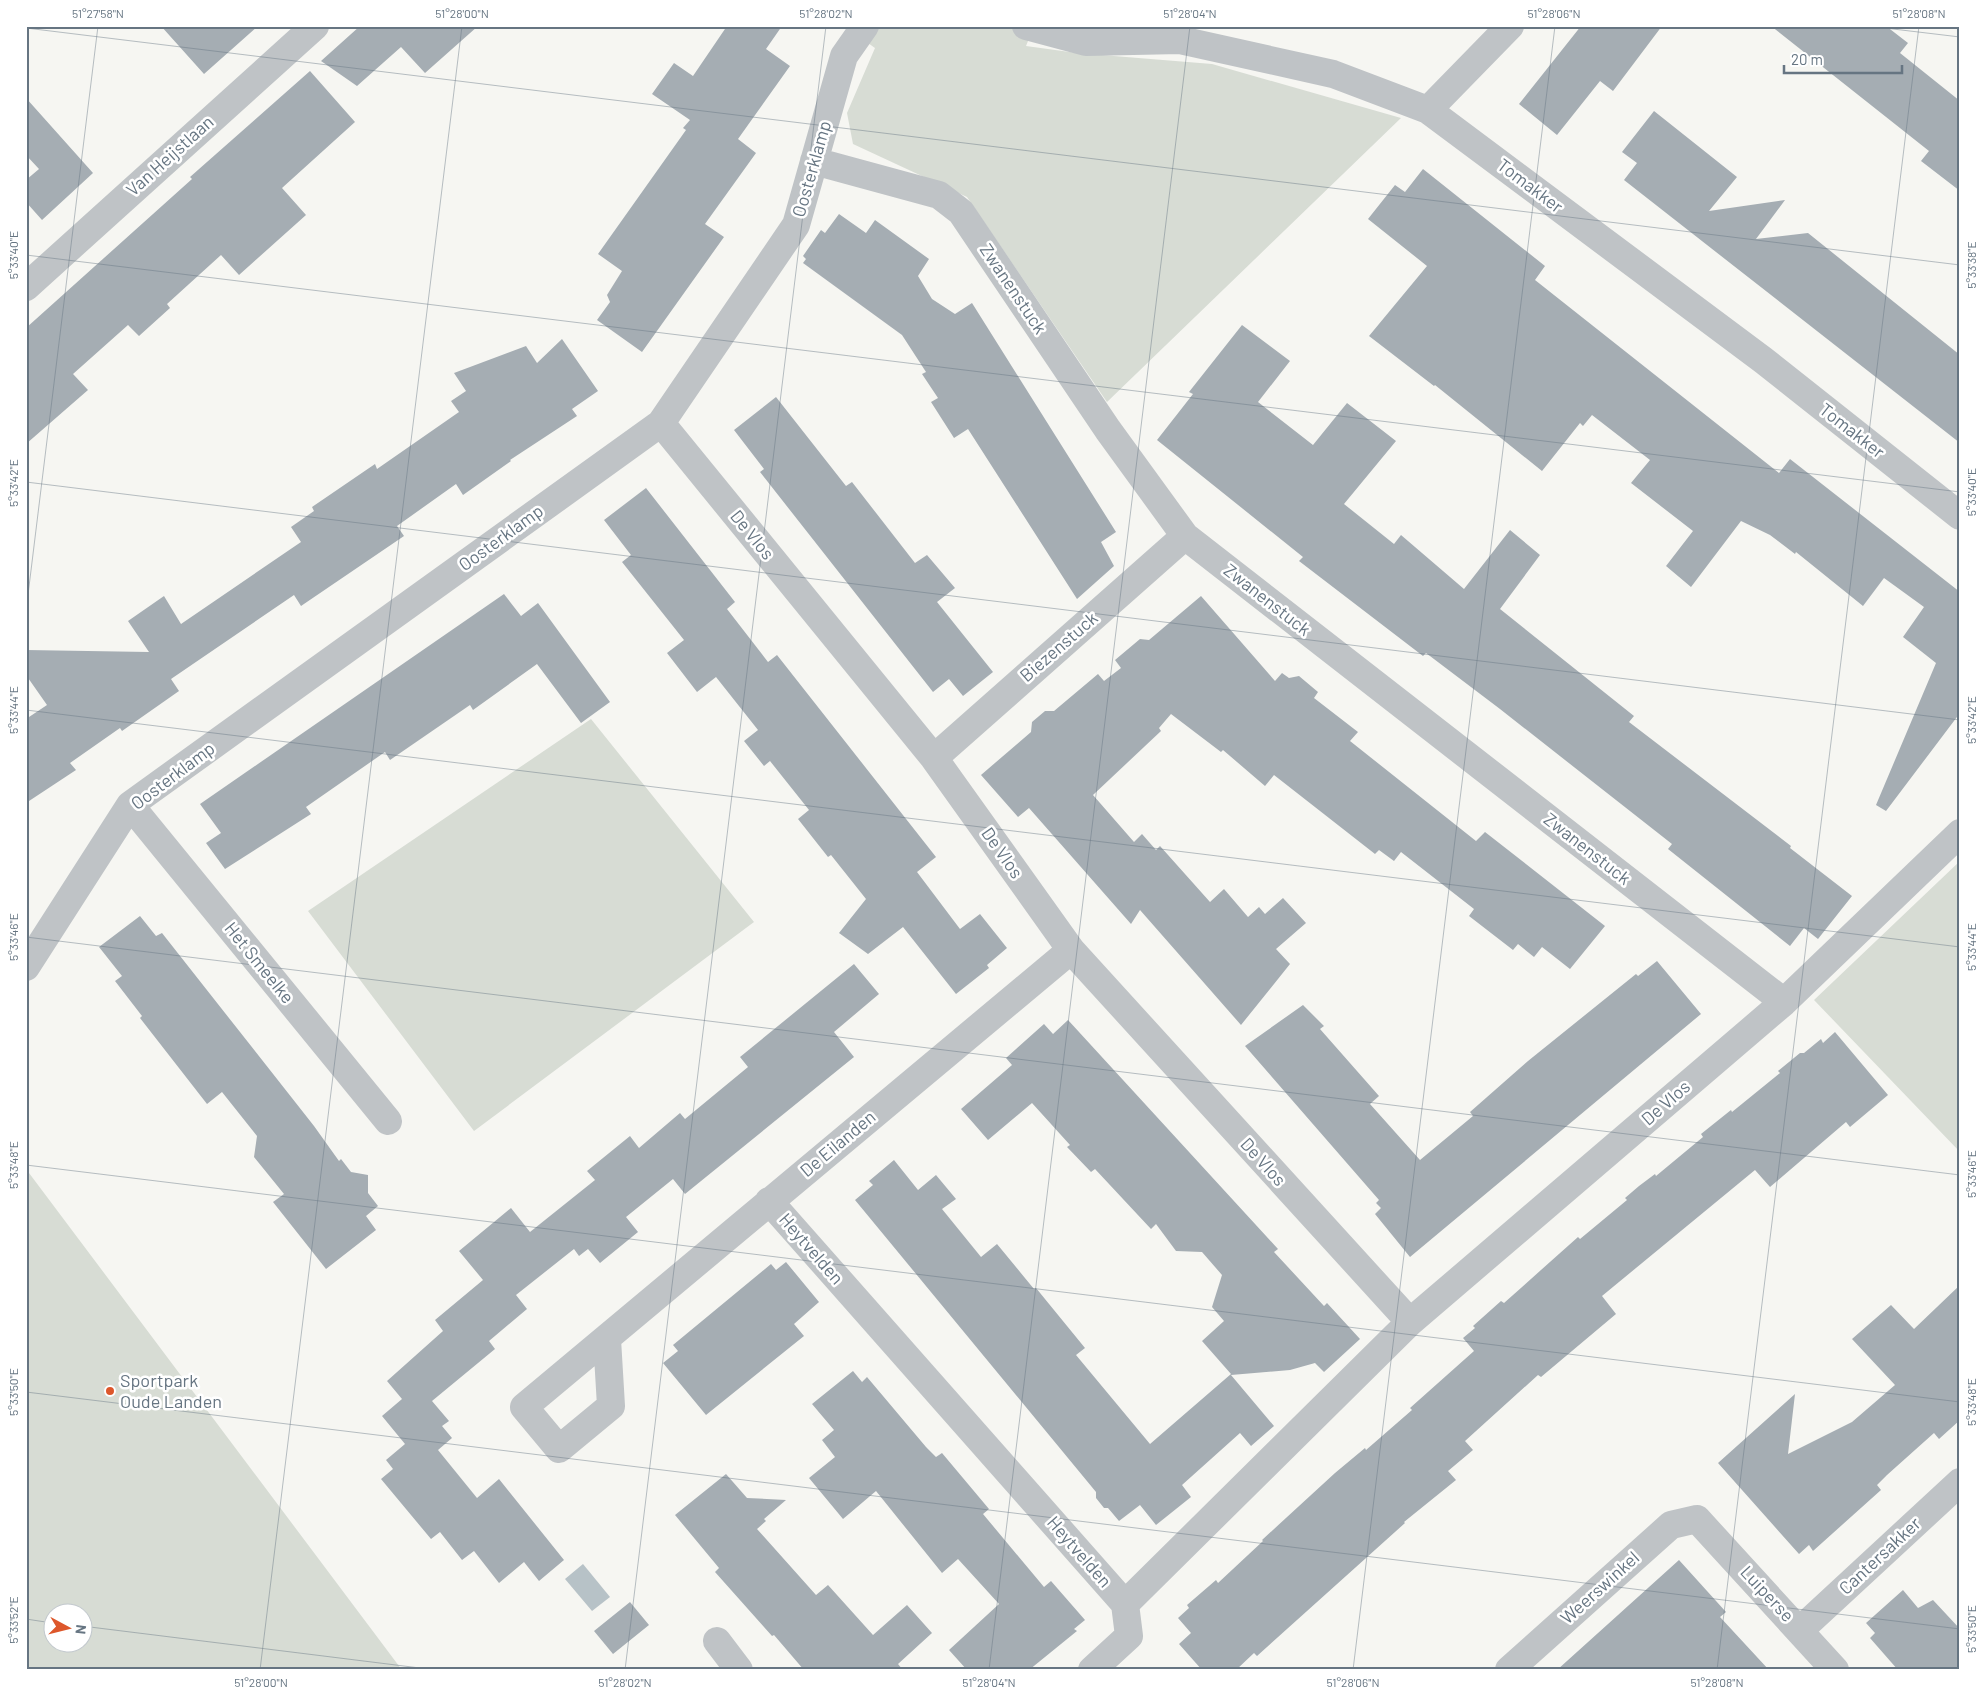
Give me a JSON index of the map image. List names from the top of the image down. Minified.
{"streets":{"street":["Van Heijstlaan","Oosterklamp","Tomakker","Zwanenstuck","De Vlos","Biezenstuck","Het Smeelke","De Eilanden","Heytvelden","Cantersakker","Weerswinkel","Luiperse"]},"crossings":[["Oosterklamp","Zwanenstuck"],["Oosterklamp","De Vlos"],["Oosterklamp","Het Smeelke"],["Zwanenstuck","De Vlos"],["Zwanenstuck","Biezenstuck"],["De Vlos","Biezenstuck"],["De Vlos","De Eilanden"],["De Vlos","Heytvelden"],["De Eilanden","Heytvelden"],["Cantersakker","Luiperse"],["Weerswinkel","Luiperse"]],"places":["Sportpark Oude Landen"],"scale_bar":"20 m","north":"right","coordinates":["51°27'58\"N","51°28'00\"N","51°28'02\"N","51°28'04\"N","51°28'06\"N","51°28'08\"N","5°33'40\"E","5°33'38\"E","5°33'42\"E","5°33'44\"E","5°33'46\"E","5°33'48\"E","5°33'50\"E","5°33'52\"E"]}
